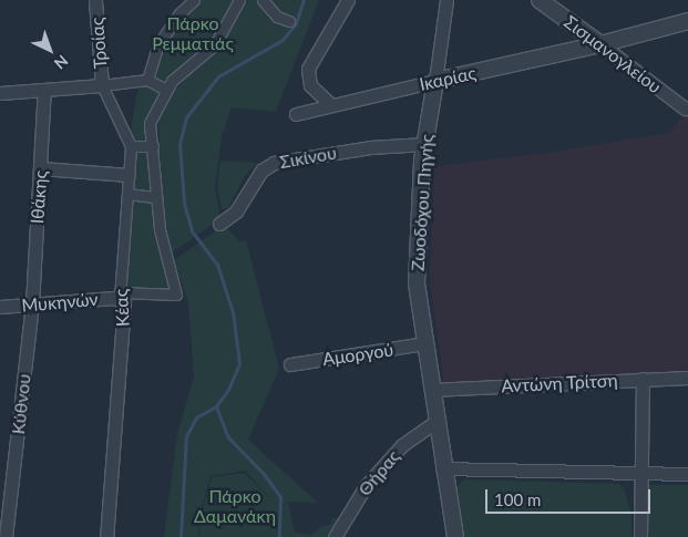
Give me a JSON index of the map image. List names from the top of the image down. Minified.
{"streets":{"street":["Τροίας","Σισμανογλείου","Ικαρίας","Σικίνου","Ιθάκης","Ζωοδόχου Πηγής","Μυκηνών","Κέας","Αμοργού","Αντώνη Τρίτση","Κύθνου","Θήρας"]},"crossings":[["Τροίας","Κέας"],["Σισμανογλείου","Ικαρίας"],["Ικαρίας","Ζωοδόχου Πηγής"],["Σικίνου","Ζωοδόχου Πηγής"],["Ιθάκης","Μυκηνών"],["Ιθάκης","Κύθνου"],["Ζωοδόχου Πηγής","Αμοργού"],["Ζωοδόχου Πηγής","Αντώνη Τρίτση"],["Ζωοδόχου Πηγής","Θήρας"],["Μυκηνών","Κέας"],["Μυκηνών","Κύθνου"]],"parks":["Πάρκο Ρεμματιάς","Πάρκο Δαμανάκη"],"scale_bar":"100 m","north":"bottom right"}
